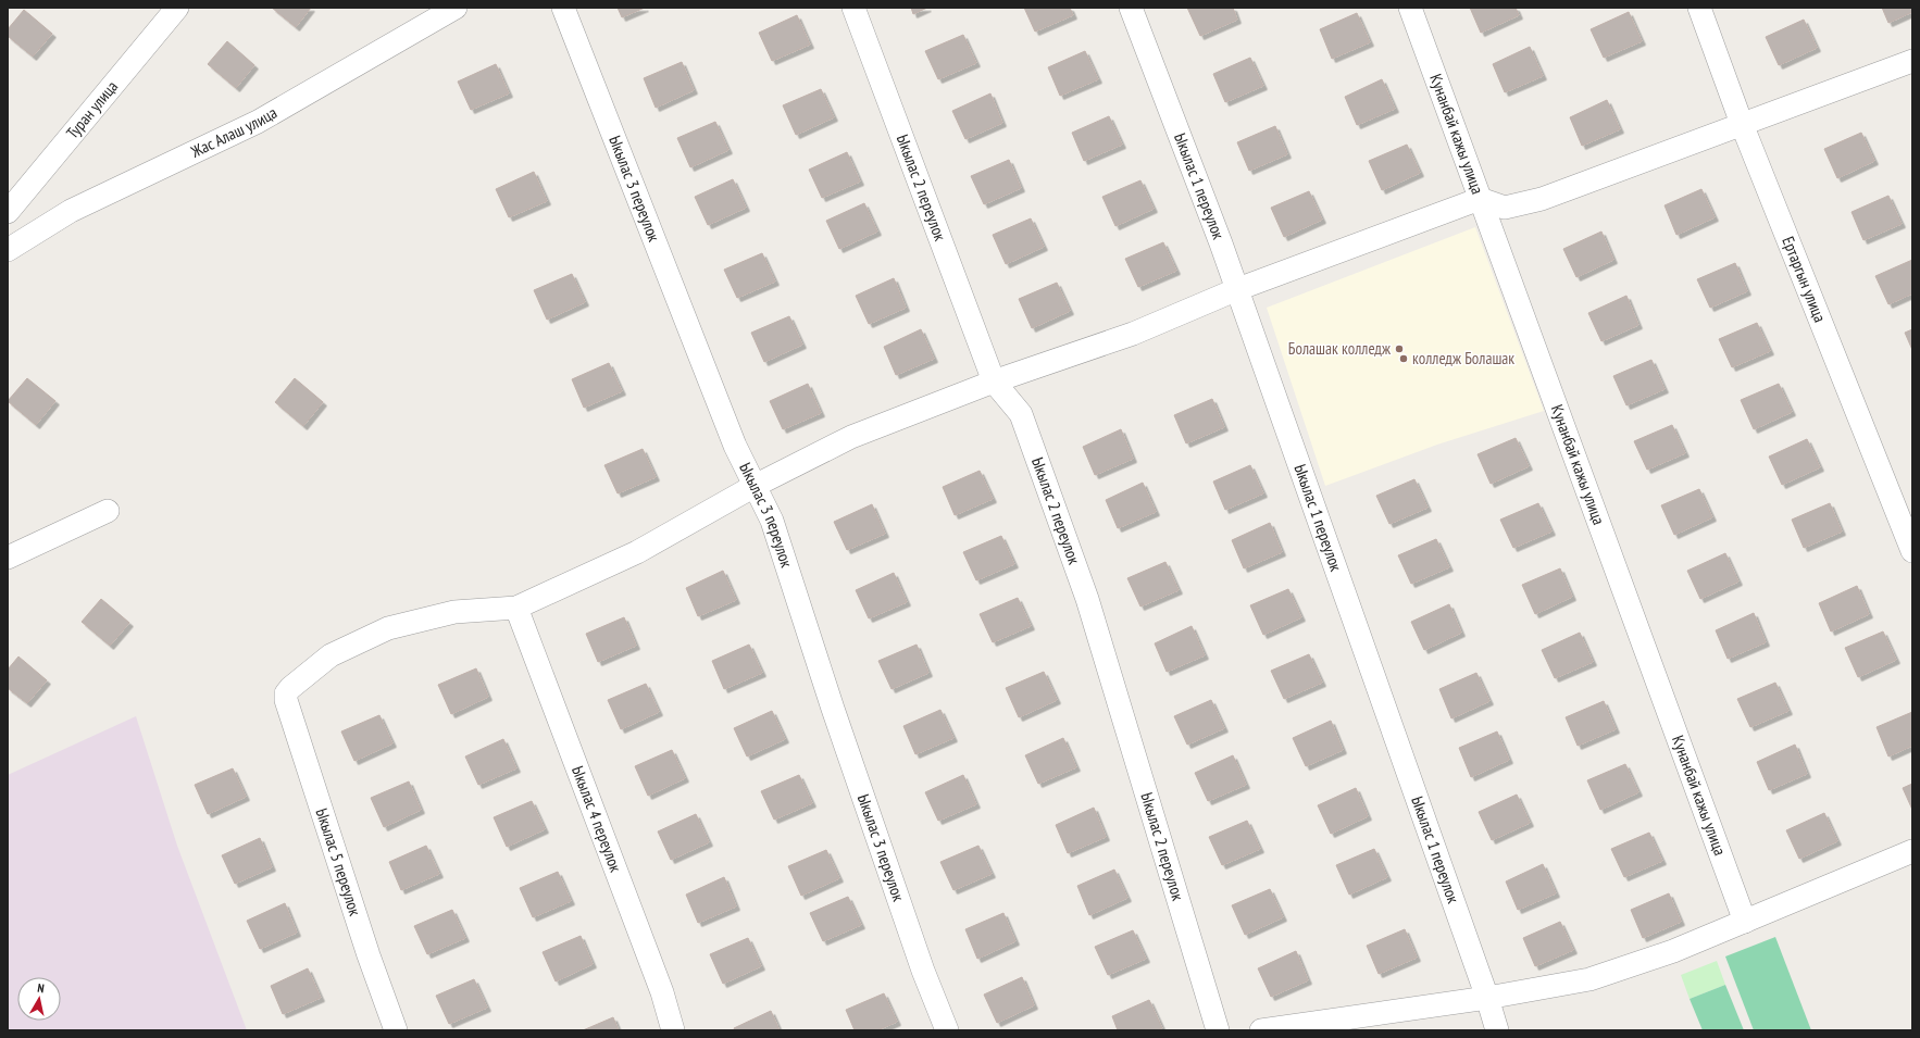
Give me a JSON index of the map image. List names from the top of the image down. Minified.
{"streets":{"street":["Туран улица","Жас Алаш улица","Кунанбай кажы улица","Ыкылас 1 переулок","Ыкылас 3 переулок","Ыкылас 2 переулок","Ертаргын улица","Ыкылас 4 переулок","Ыкылас 5 переулок"]},"crossings":[["Ыкылас 4 переулок","Ыкылас 5 переулок"]],"places":["Болашак колледж","колледж Болашак"],"north":"top"}
